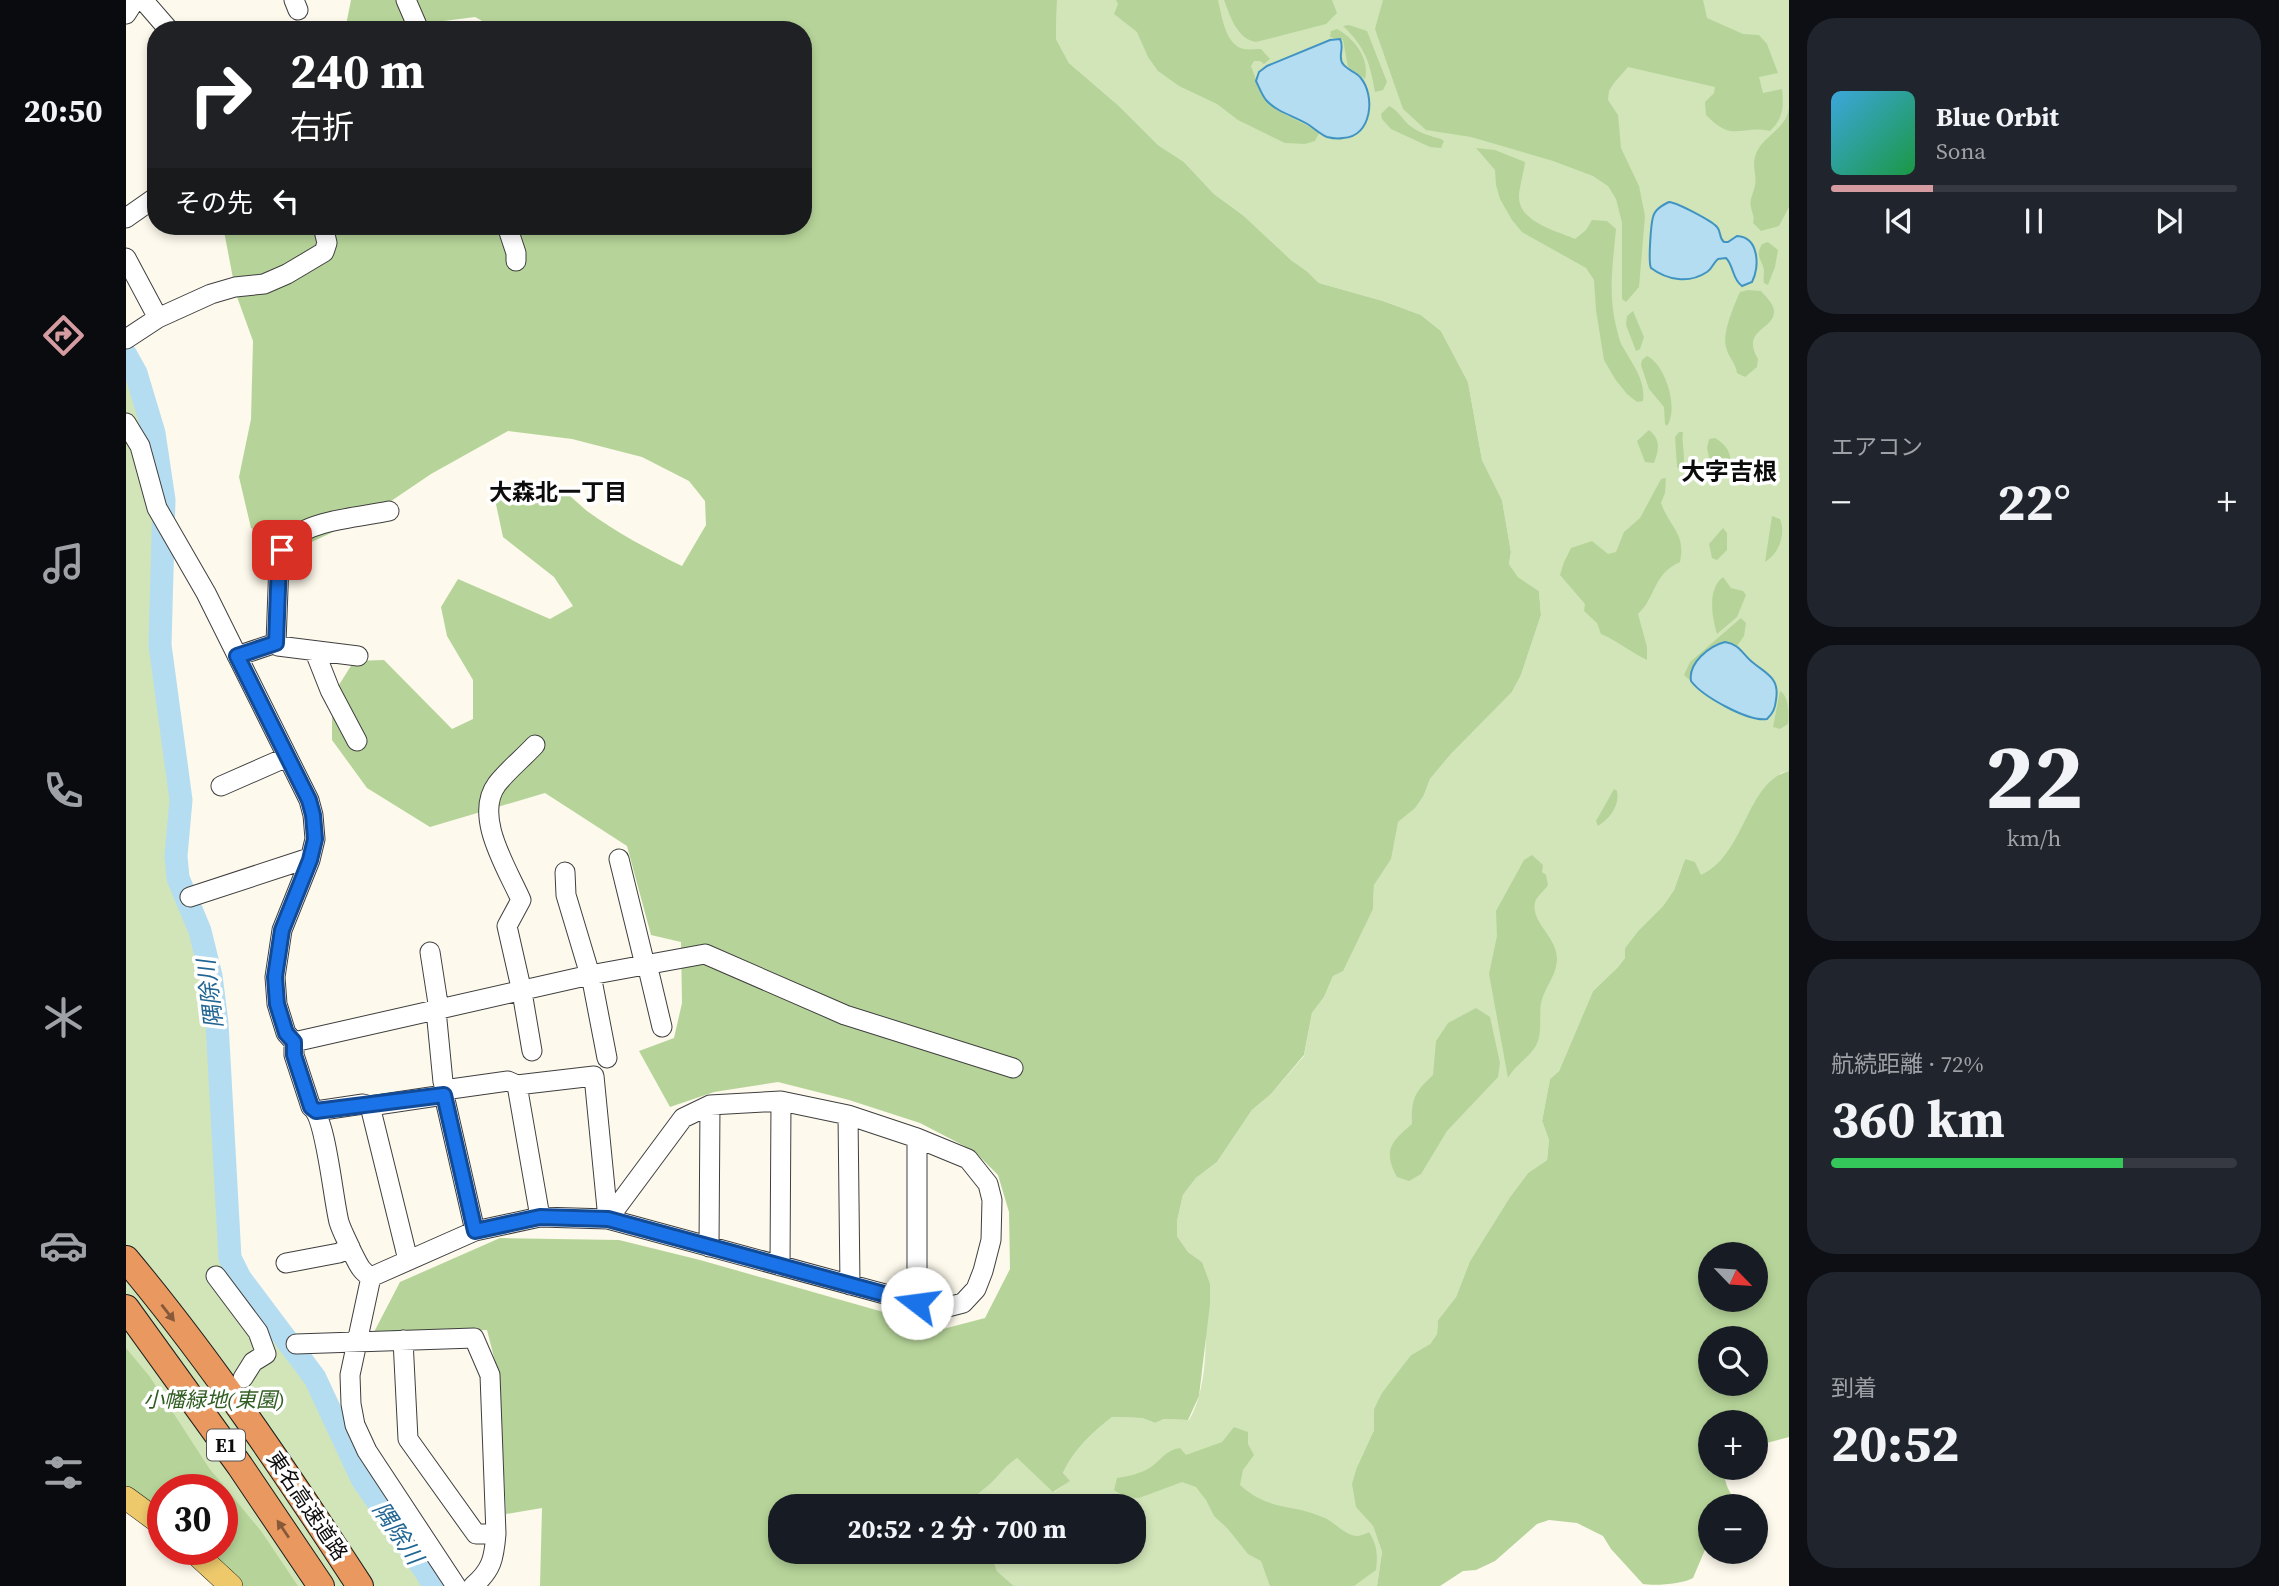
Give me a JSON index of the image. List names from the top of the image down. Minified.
{"streets":{"highway":["E1","東名高速道路"]},"districts":["大字吉根","大森北一丁目"],"water":["隅除川"],"parks":["小幡緑地(東園)"],"north":"bottom right","page":{"tabs":"20:50","turn":["240 m","右折"],"song":["Blue Orbit","Sona"],"then":"その先","tile":["エアコン",["22","km/h"],["航続距離 · 72%","360 km"],["到着","20:52"]],"heat":["−","22°","+"],"map_buttons":["+","−"],"limit":"30","trip":"20:52 · 2 分 · 700 m"}}
